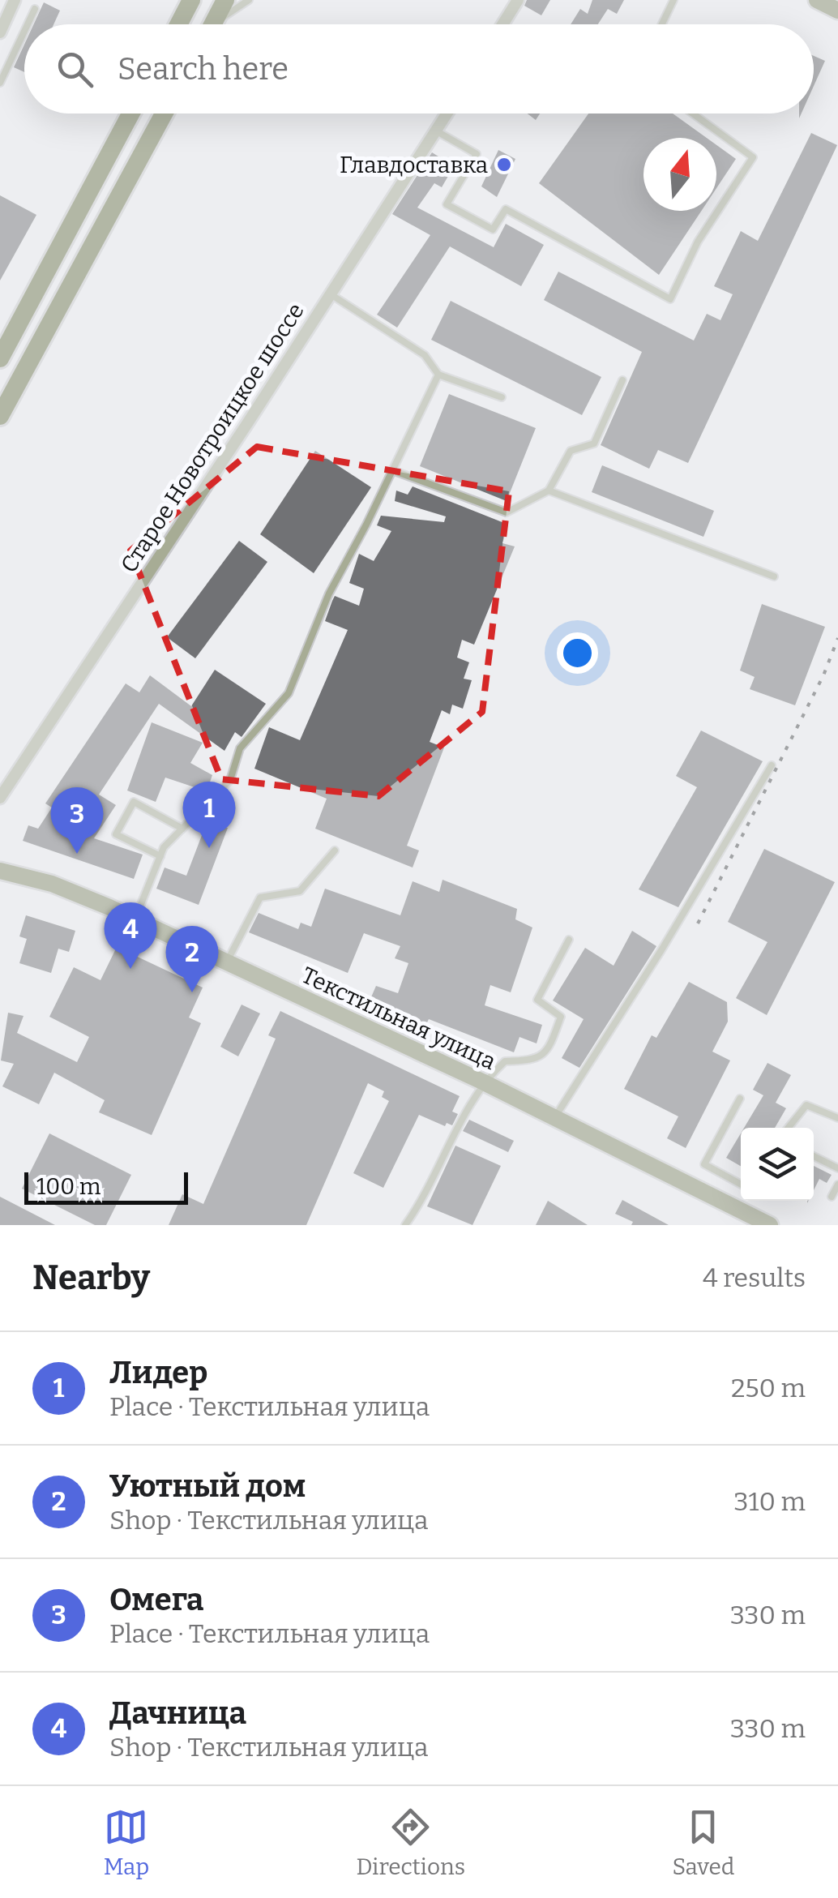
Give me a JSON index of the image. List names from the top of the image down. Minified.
{"streets":{"main road":["Текстильная улица"],"street":["Старое Новотроицкое шоссе"]},"places":["Главдоставка"],"scale_bar":"100 m","north":"top","page":{"search":"Search here","pins":["1","3","4","2"],"scale":"100 m","heading":["Nearby","4 results"],"list":[{"mark":"1","name":"Лидер","note":"Place · Текстильная улица","value":"250 m"},{"mark":"2","name":"Уютный дом","note":"Shop · Текстильная улица","value":"310 m"},{"mark":"3","name":"Омега","note":"Place · Текстильная улица","value":"330 m"},{"mark":"4","name":"Дачница","note":"Shop · Текстильная улица","value":"330 m"}],"nav":["Map","Directions","Saved"]}}
